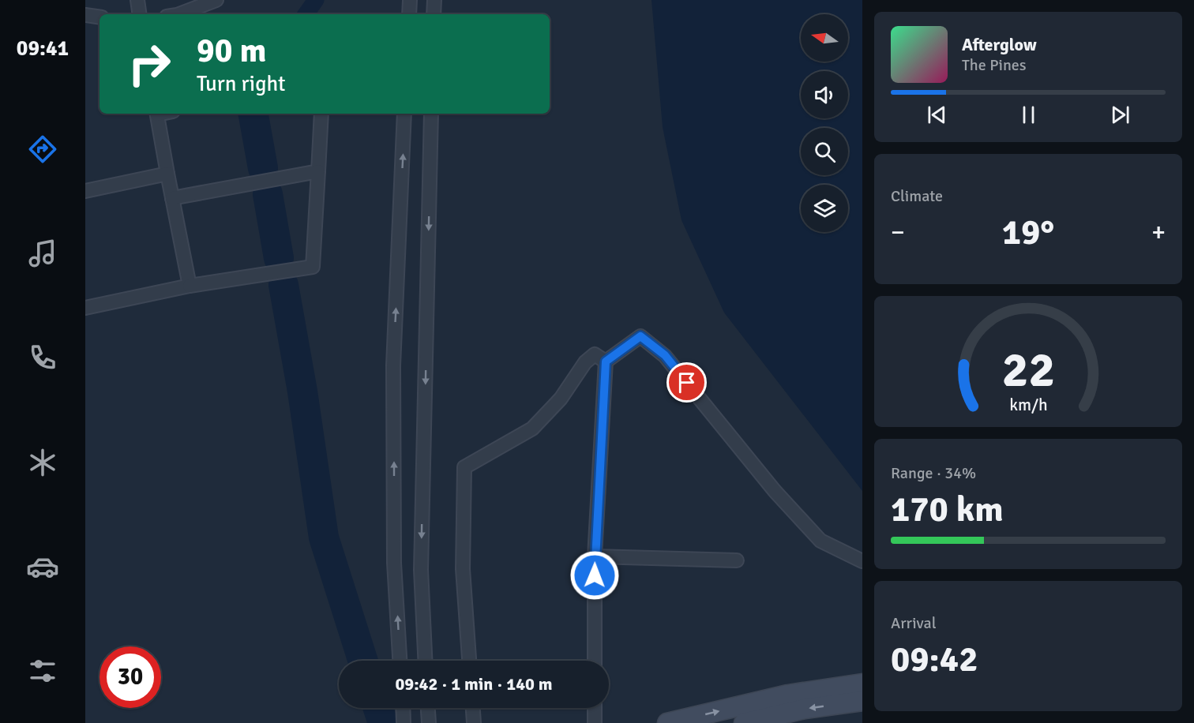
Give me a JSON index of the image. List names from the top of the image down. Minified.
{"north":"left","page":{"tabs":"09:41","turn":["90 m","Turn right"],"song":["Afterglow","The Pines"],"tile":["Climate",["Range · 34%","170 km"],["Arrival","09:42"]],"heat":["−","19°","+"],"limit":"30","trip":"09:42 · 1 min · 140 m","gauge":["22","km/h"]}}
